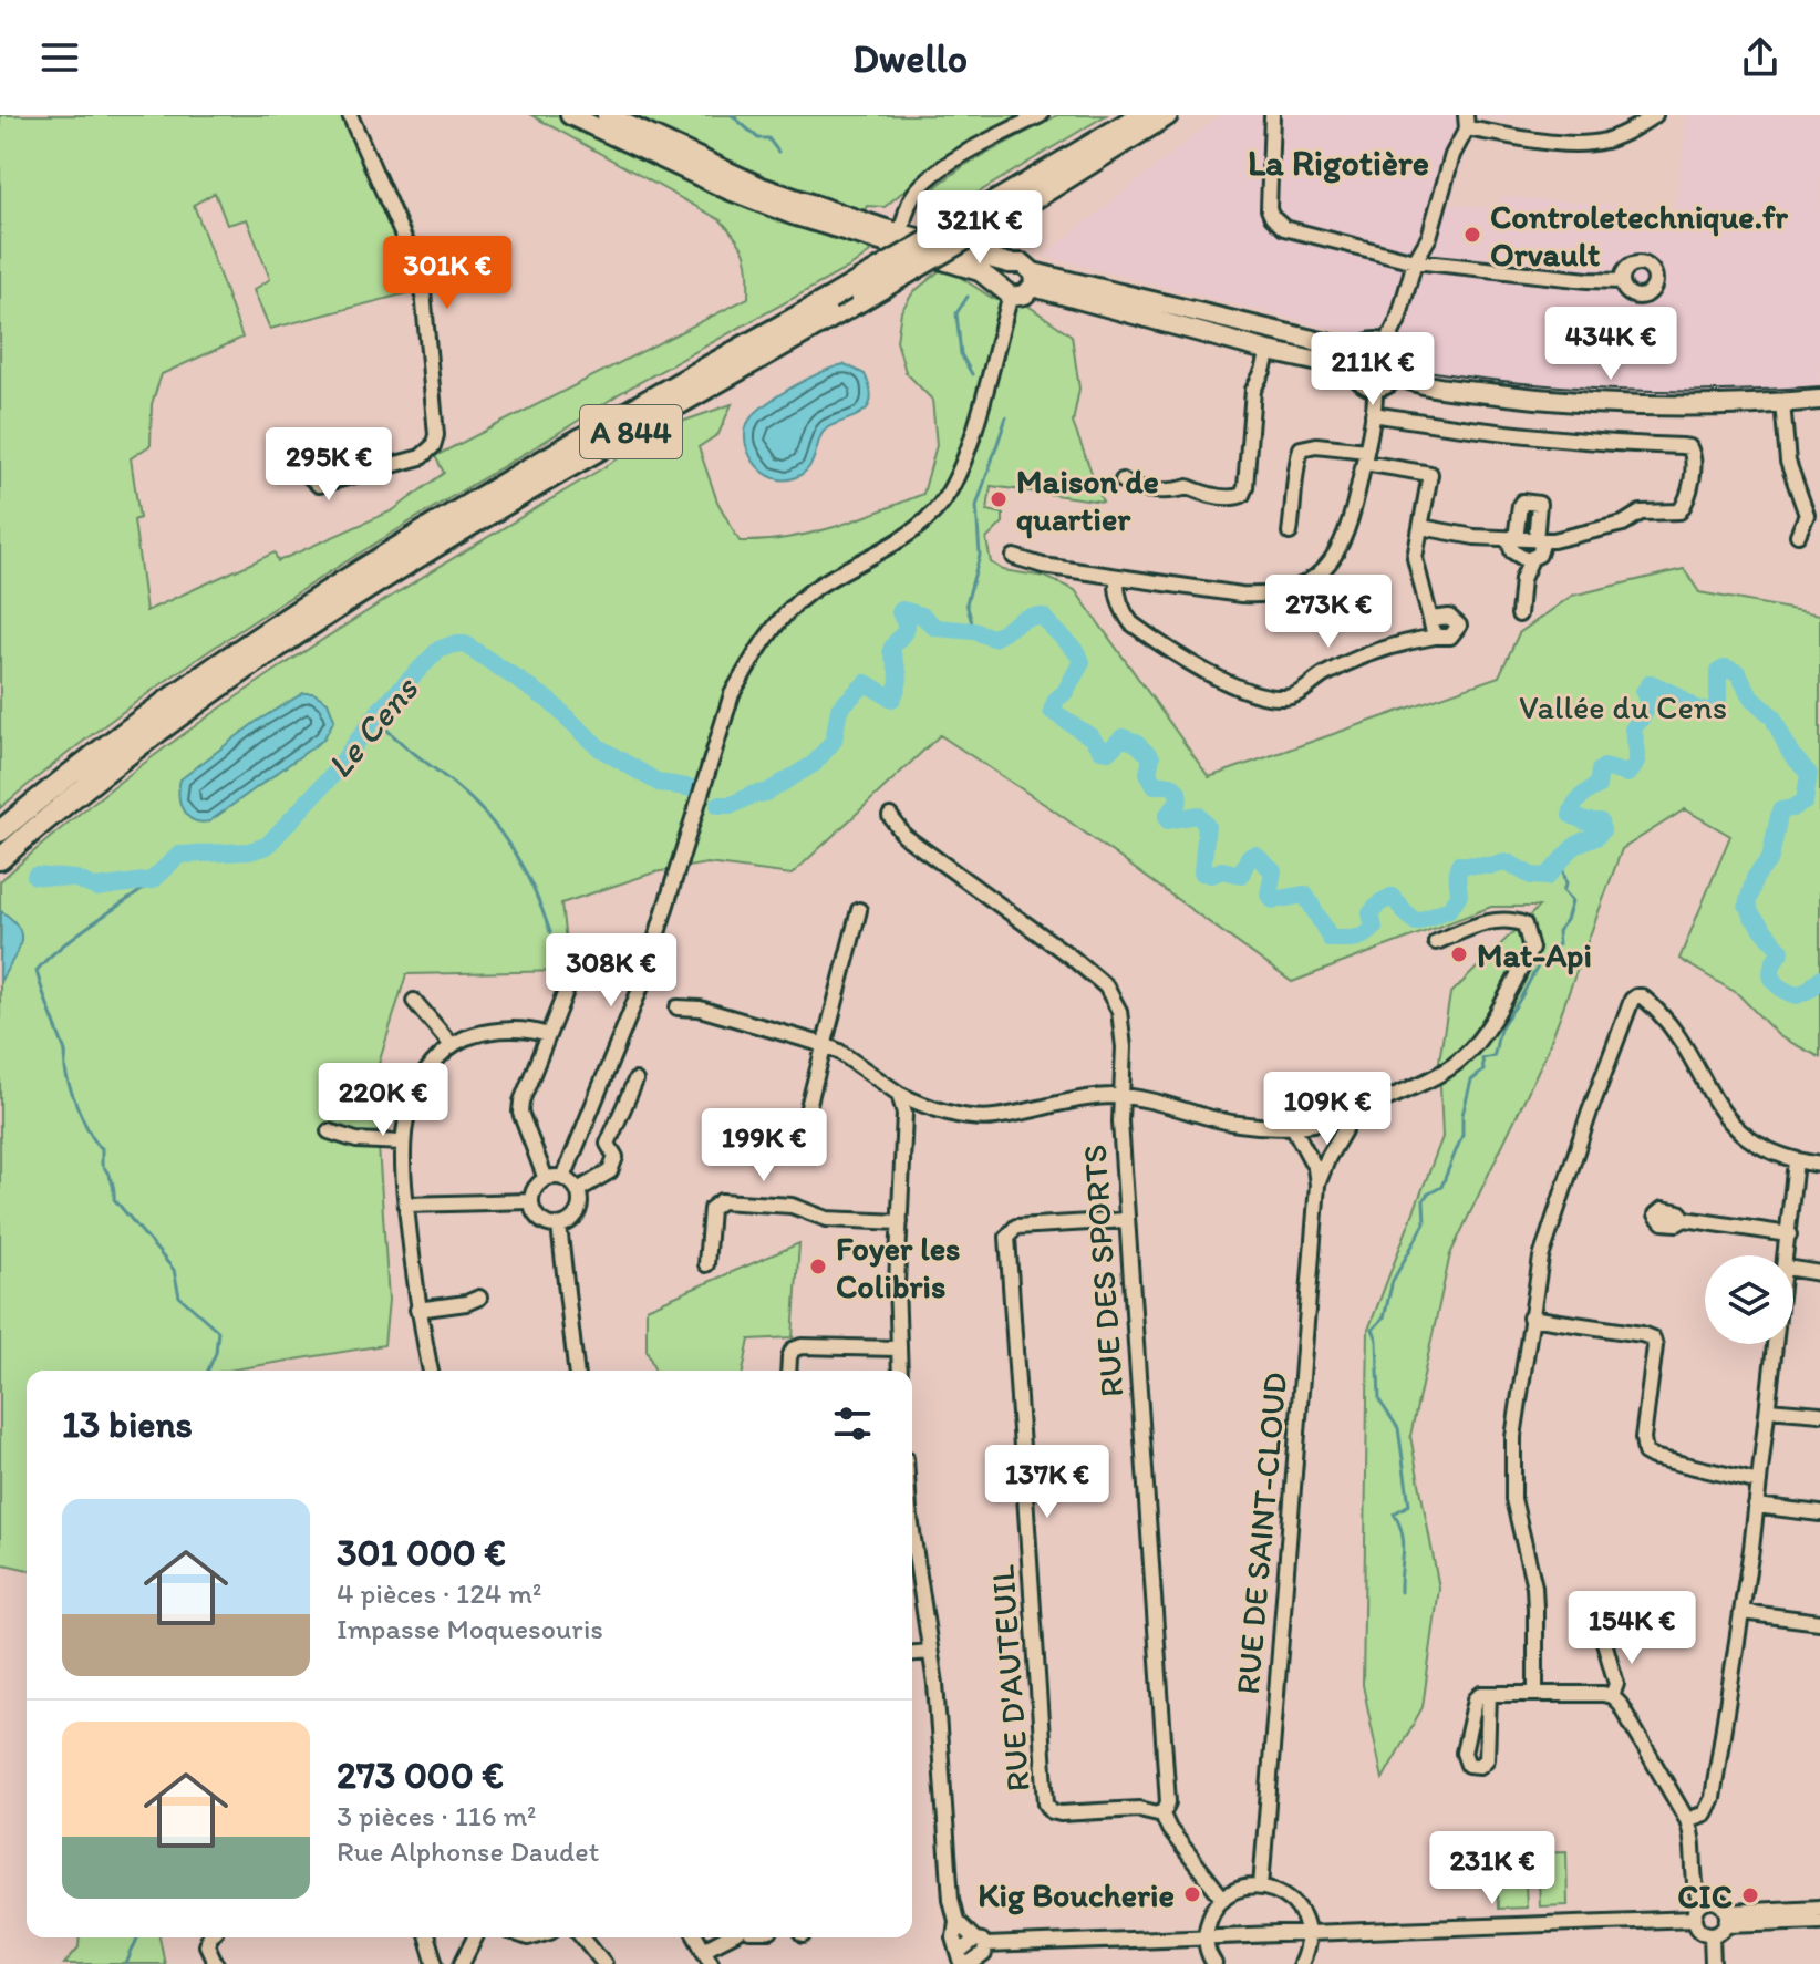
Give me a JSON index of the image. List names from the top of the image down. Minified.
{"streets":{"highway":["A 844"],"street":["RUE DES SPORTS","RUE DE SAINT-CLOUD","RUE D'AUTEUIL"]},"crossings":[["RUE DES SPORTS","RUE D'AUTEUIL"]],"districts":["La Rigotière"],"water":["Le Cens"],"parks":["Vallée du Cens"],"places":["Controletechnique.fr Orvault","Maison de quartier","Mat-Api","Foyer les Colibris","Kig Boucherie","CIC"],"page":{"header":"Dwello","price":["321K €","301K €","434K €","211K €","295K €","273K €","308K €","220K €","109K €","199K €","137K €","154K €","231K €"],"heading":"13 biens","list":[{"name":"301 000 €","note":"4 pièces · 124 m² · Impasse Moquesouris"},{"name":"273 000 €","note":"3 pièces · 116 m² · Rue Alphonse Daudet"}]}}
